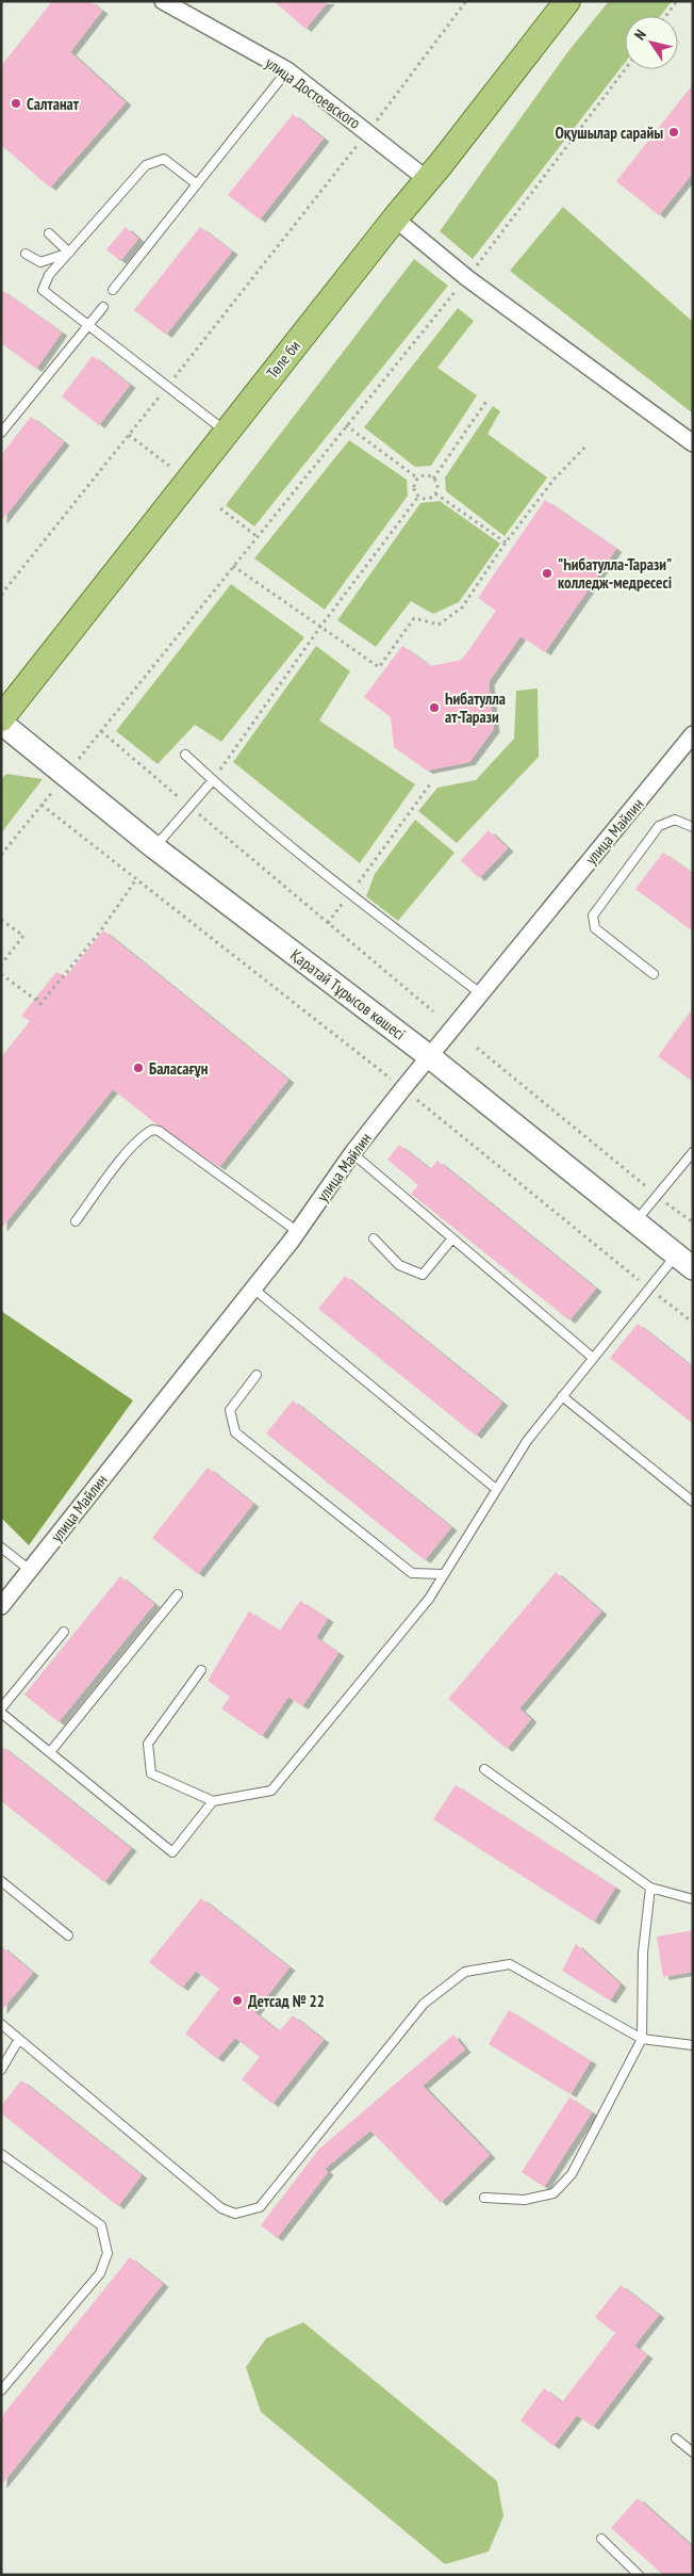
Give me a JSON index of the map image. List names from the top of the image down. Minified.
{"streets":{"main road":["Төле би","Қаратай Тұрысов көшесі"],"street":["улица Достоевского","улица Майлин"]},"crossings":[["улица Достоевского","Төле би"],["улица Майлин","Қаратай Тұрысов көшесі"]],"places":["Салтанат","Оқушылар сарайы","\"Һибатулла-Тарази\" колледж-медресесі","Һибатулла ат-Тарази","Баласағұн","Детсад № 22"],"north":"top left"}
